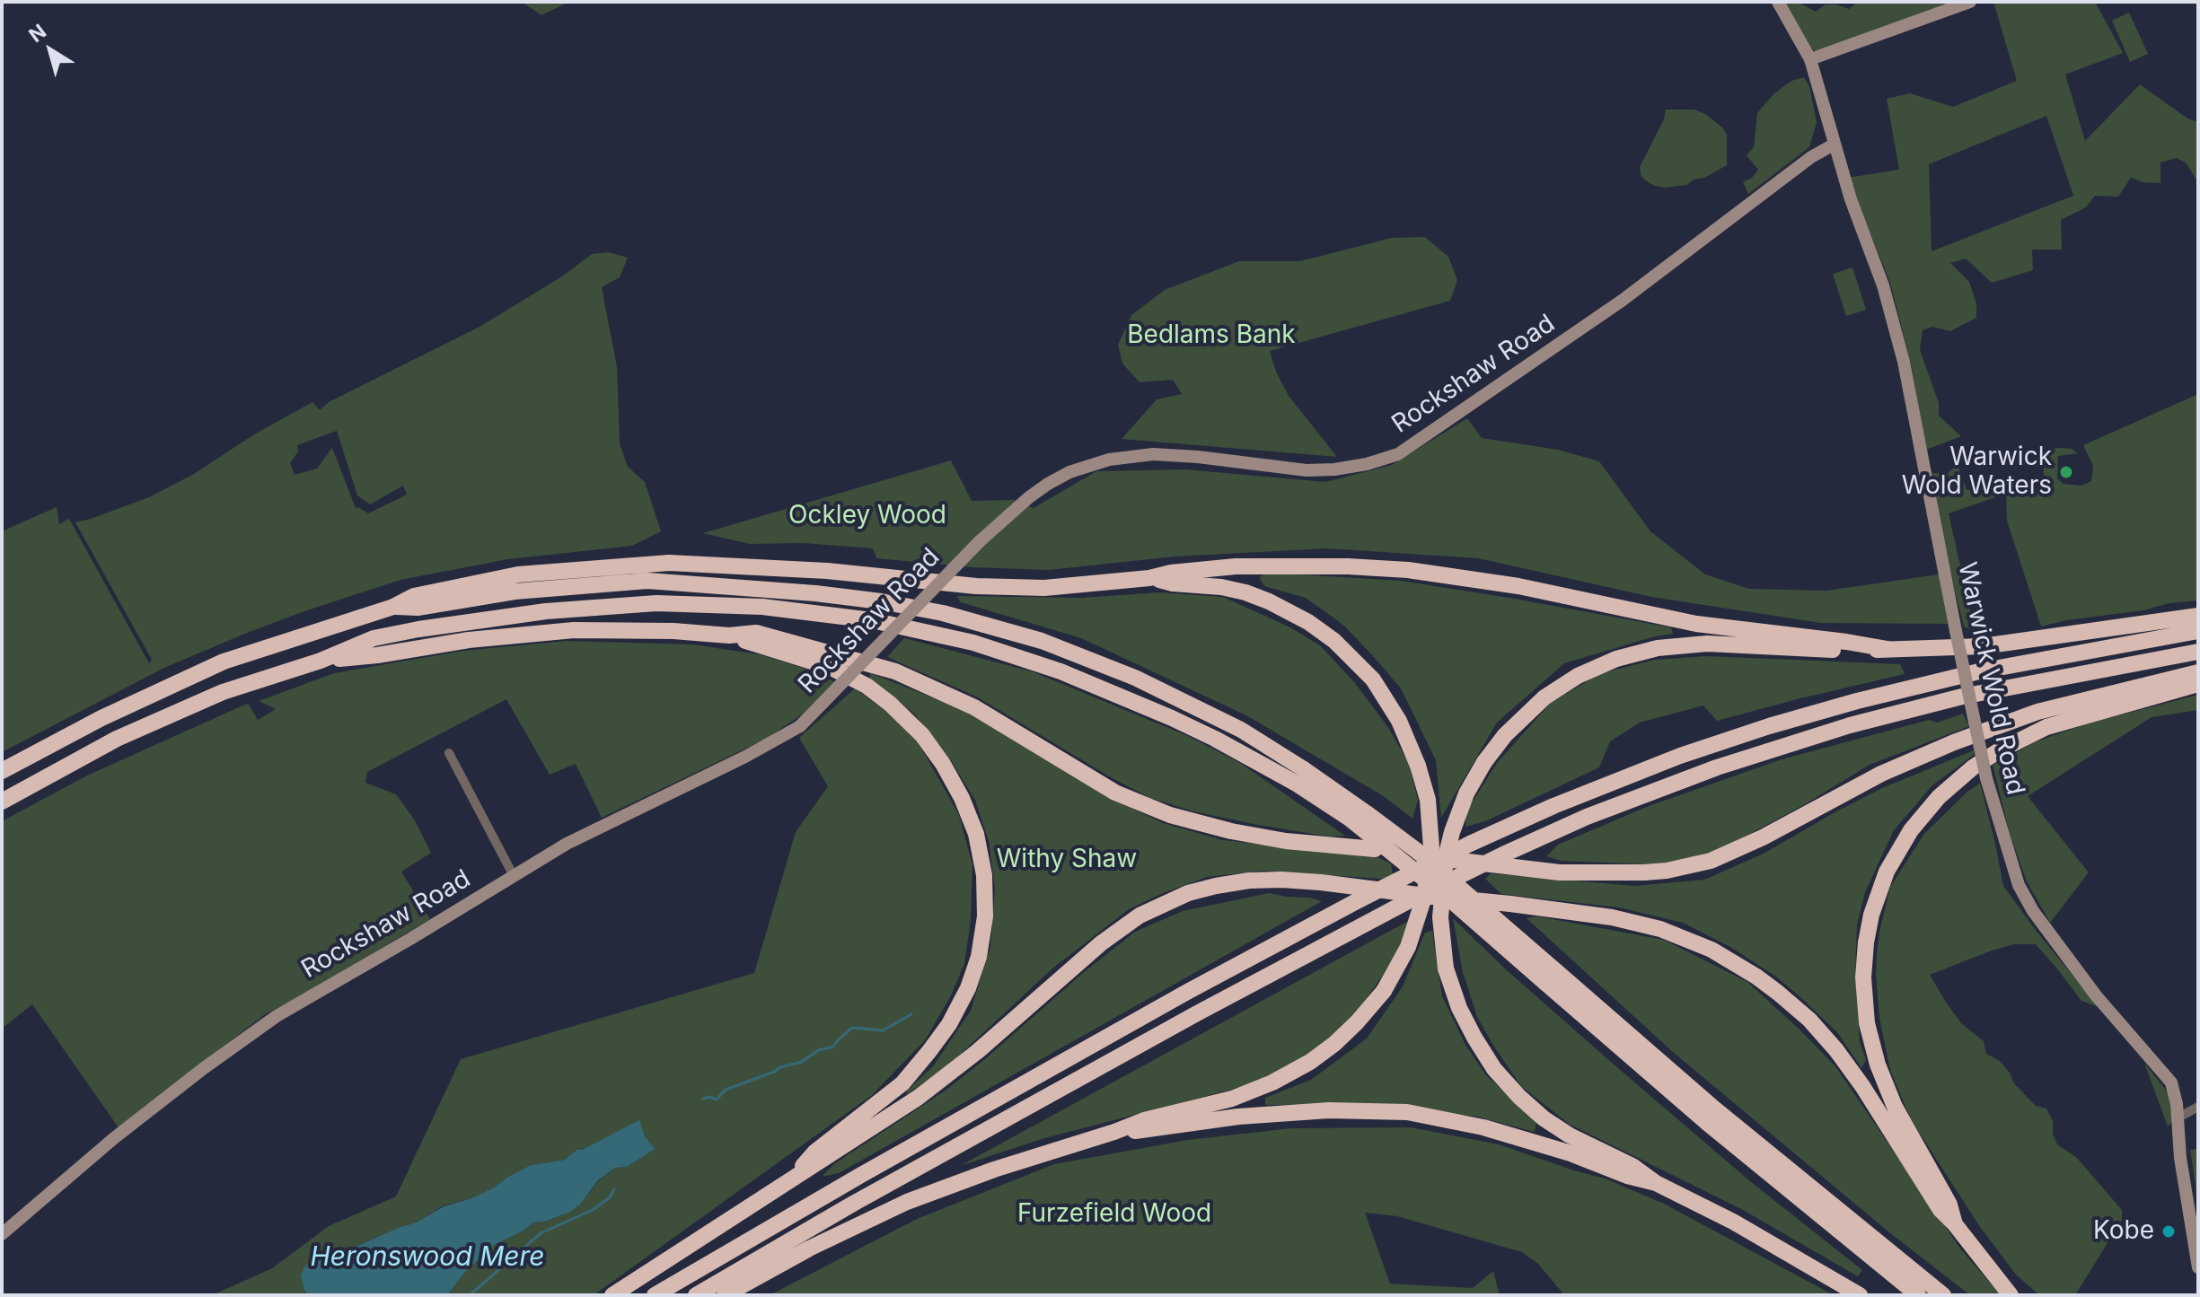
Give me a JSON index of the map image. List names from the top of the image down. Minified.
{"streets":{"street":["Rockshaw Road","Warwick Wold Road"]},"crossings":[["Rockshaw Road","Warwick Wold Road"]],"water":["Heronswood Mere"],"parks":["Bedlams Bank","Ockley Wood","Withy Shaw","Furzefield Wood"],"places":["Warwick Wold Waters","Kobe"],"north":"top left"}
